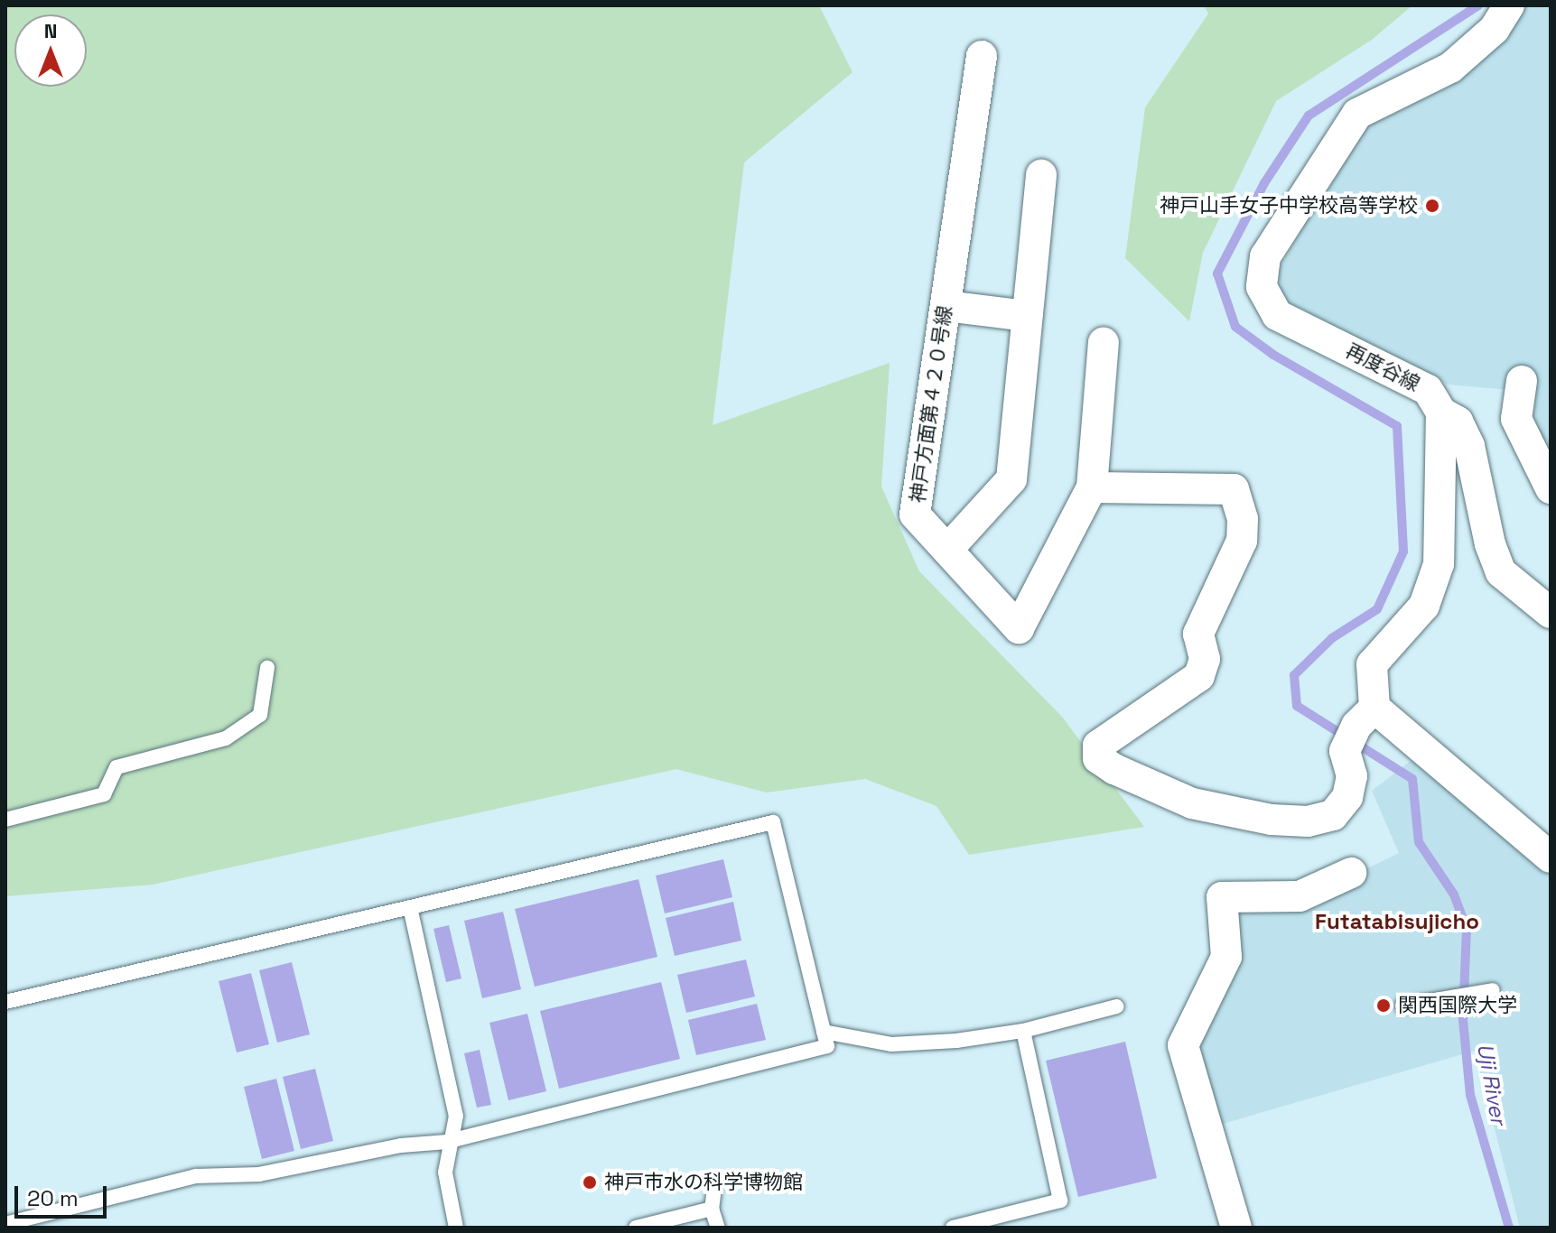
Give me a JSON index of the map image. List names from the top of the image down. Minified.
{"streets":{"street":["再度谷線","神戸方面第４２０号線"]},"districts":["Futatabisujicho"],"water":["Uji River"],"places":["神戸山手女子中学校高等学校","関西国際大学","神戸市水の科学博物館"],"scale_bar":"20 m","north":"top"}
